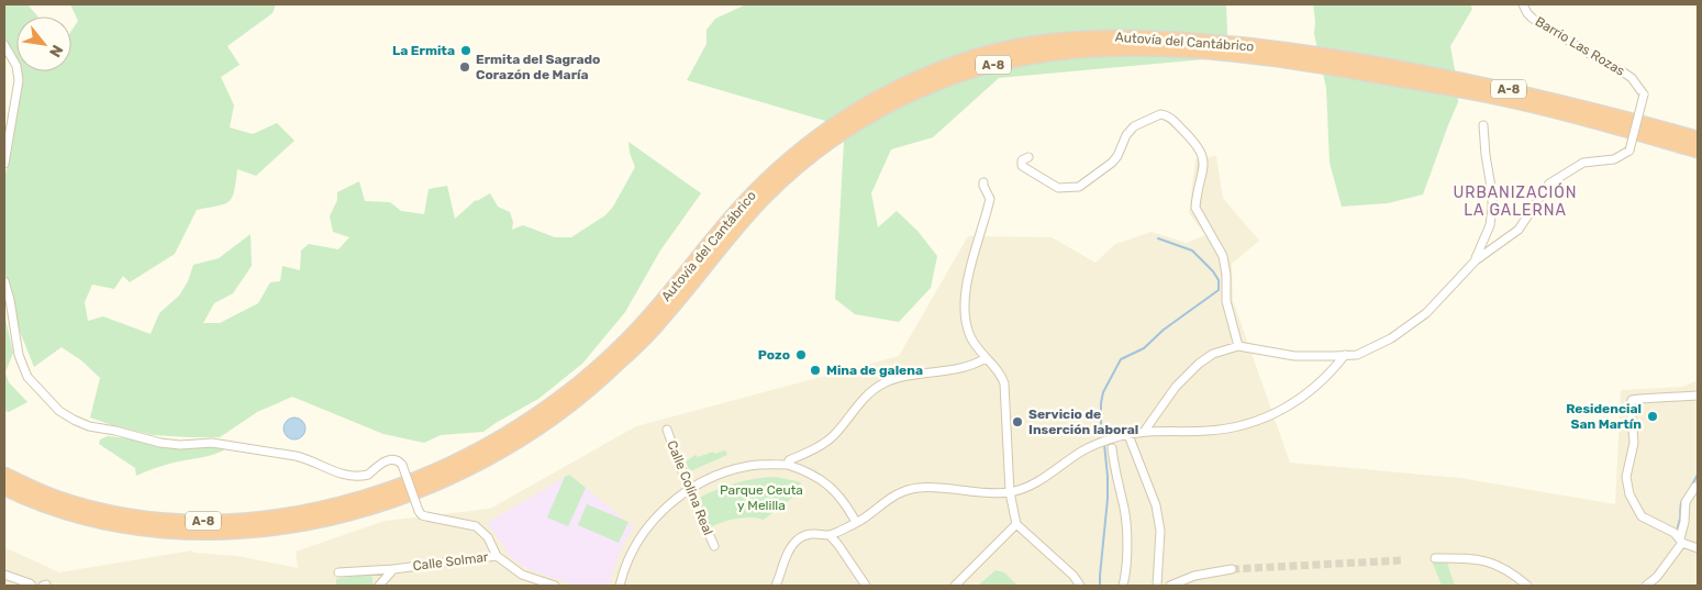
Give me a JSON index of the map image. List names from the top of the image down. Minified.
{"streets":{"highway":["Autovía del Cantábrico","A-8"],"street":["Barrio Las Rozas","Calle Colina Real","Calle Solmar"]},"districts":["URBANIZACIÓN LA GALERNA"],"parks":["Parque Ceuta y Melilla"],"places":["La Ermita","Ermita del Sagrado Corazón de María","Pozo","Mina de galena","Residencial San Martín","Servicio de Inserción laboral"],"north":"bottom right"}
